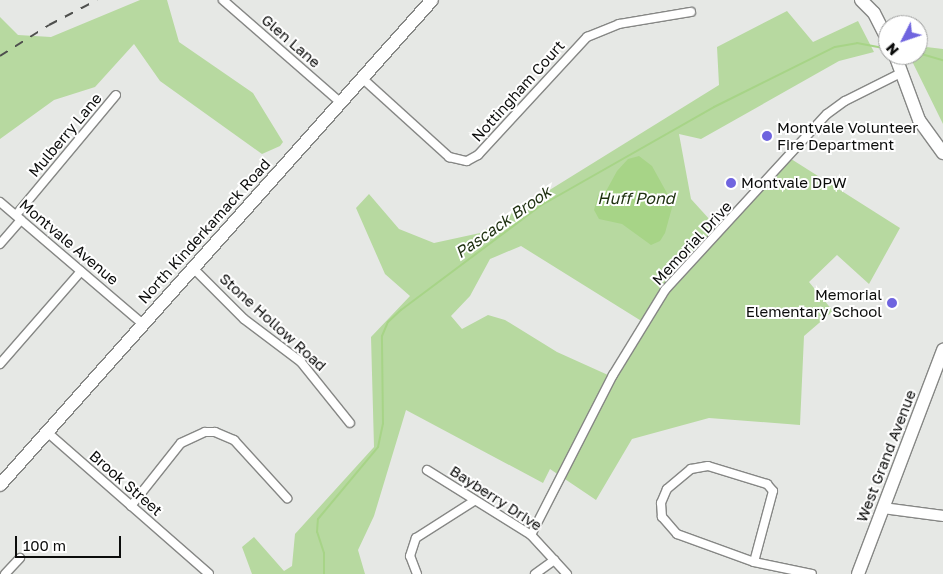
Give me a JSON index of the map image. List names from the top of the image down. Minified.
{"streets":{"main road":["North Kinderkamack Road","West Grand Avenue"],"street":["Glen Lane","Nottingham Court","Mulberry Lane","Montvale Avenue","Memorial Drive","Stone Hollow Road","Brook Street","Bayberry Drive"]},"crossings":[["Glen Lane","North Kinderkamack Road"],["Nottingham Court","North Kinderkamack Road"],["Mulberry Lane","Montvale Avenue"],["North Kinderkamack Road","Montvale Avenue"],["North Kinderkamack Road","Stone Hollow Road"],["North Kinderkamack Road","Brook Street"],["Memorial Drive","Bayberry Drive"]],"water":["Huff Pond","Pascack Brook"],"places":["Montvale Volunteer Fire Department","Montvale DPW","Memorial Elementary School"],"scale_bar":"100 m","north":"bottom left"}
